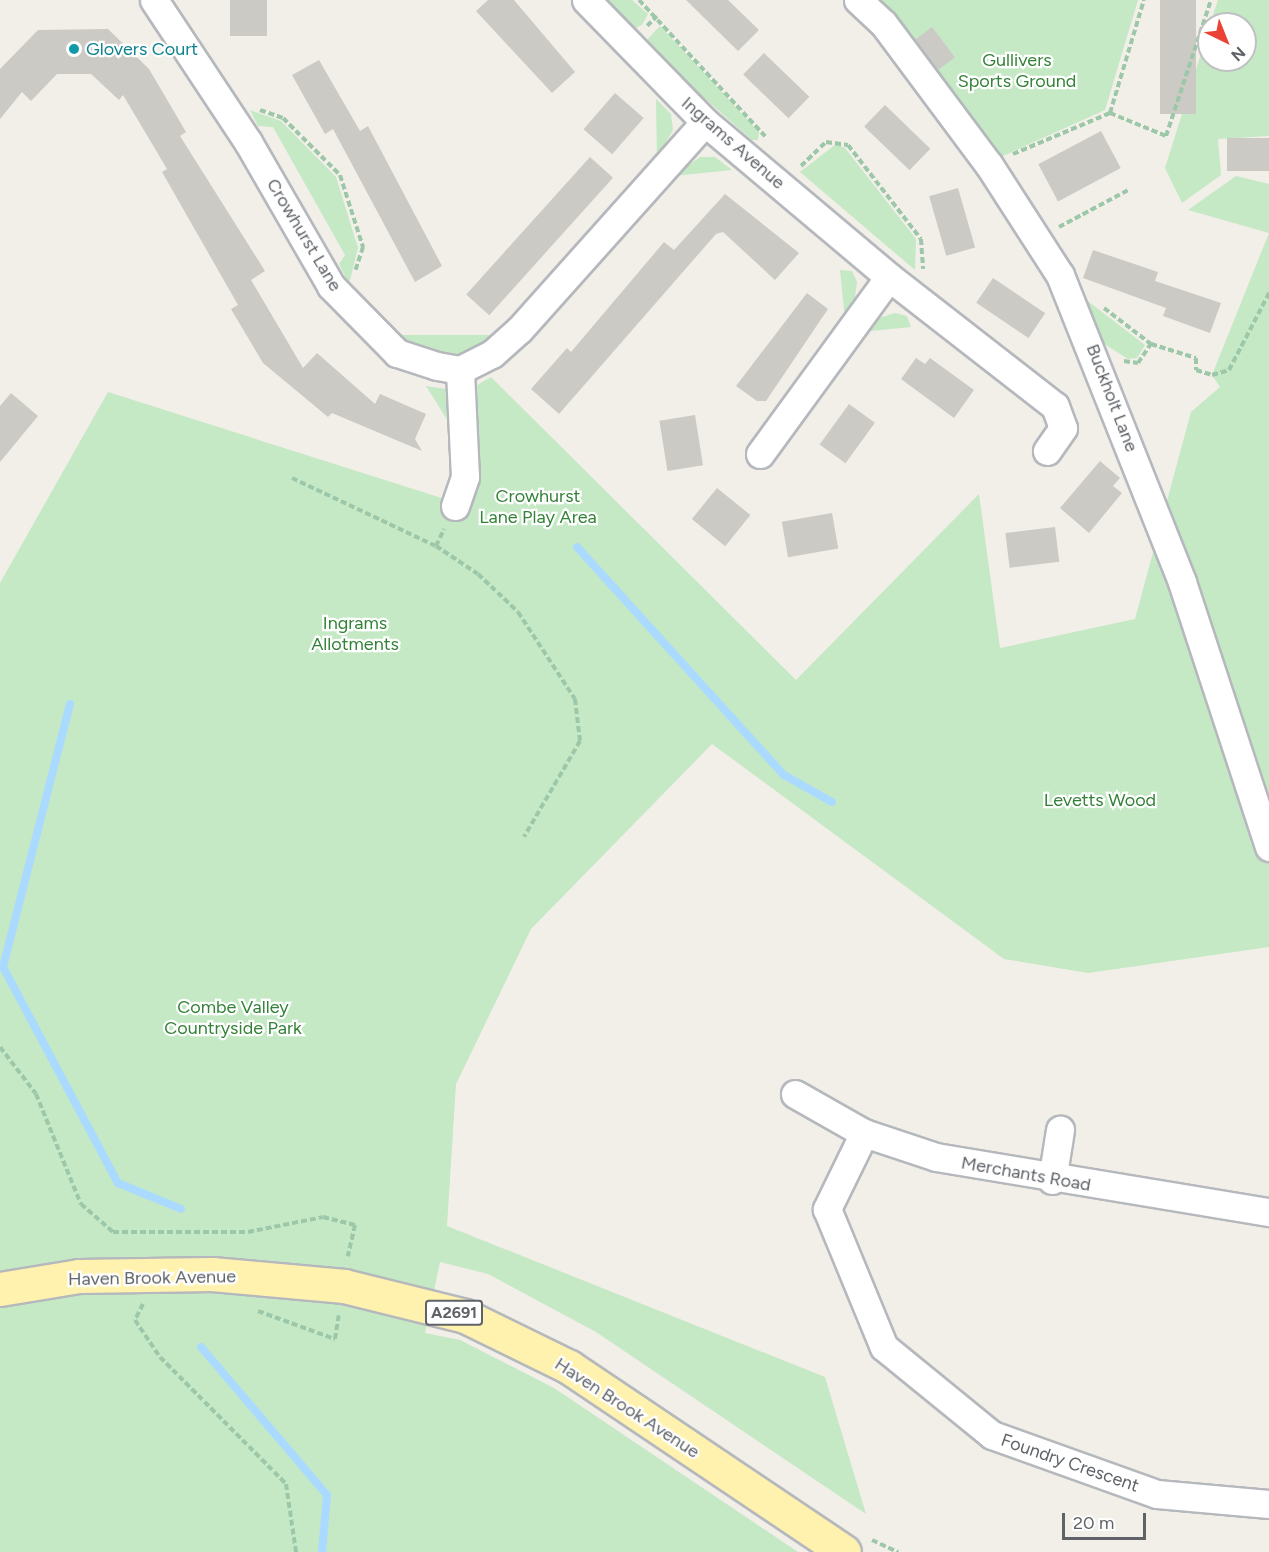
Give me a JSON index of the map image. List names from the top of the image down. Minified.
{"streets":{"main road":["Haven Brook Avenue","A2691"],"street":["Ingrams Avenue","Crowhurst Lane","Buckholt Lane","Merchants Road","Foundry Crescent"]},"crossings":[["Merchants Road","Foundry Crescent"]],"parks":["Gullivers Sports Ground","Crowhurst Lane Play Area","Ingrams Allotments","Levetts Wood","Combe Valley Countryside Park"],"places":["Glovers Court"],"scale_bar":"20 m","north":"bottom right"}
